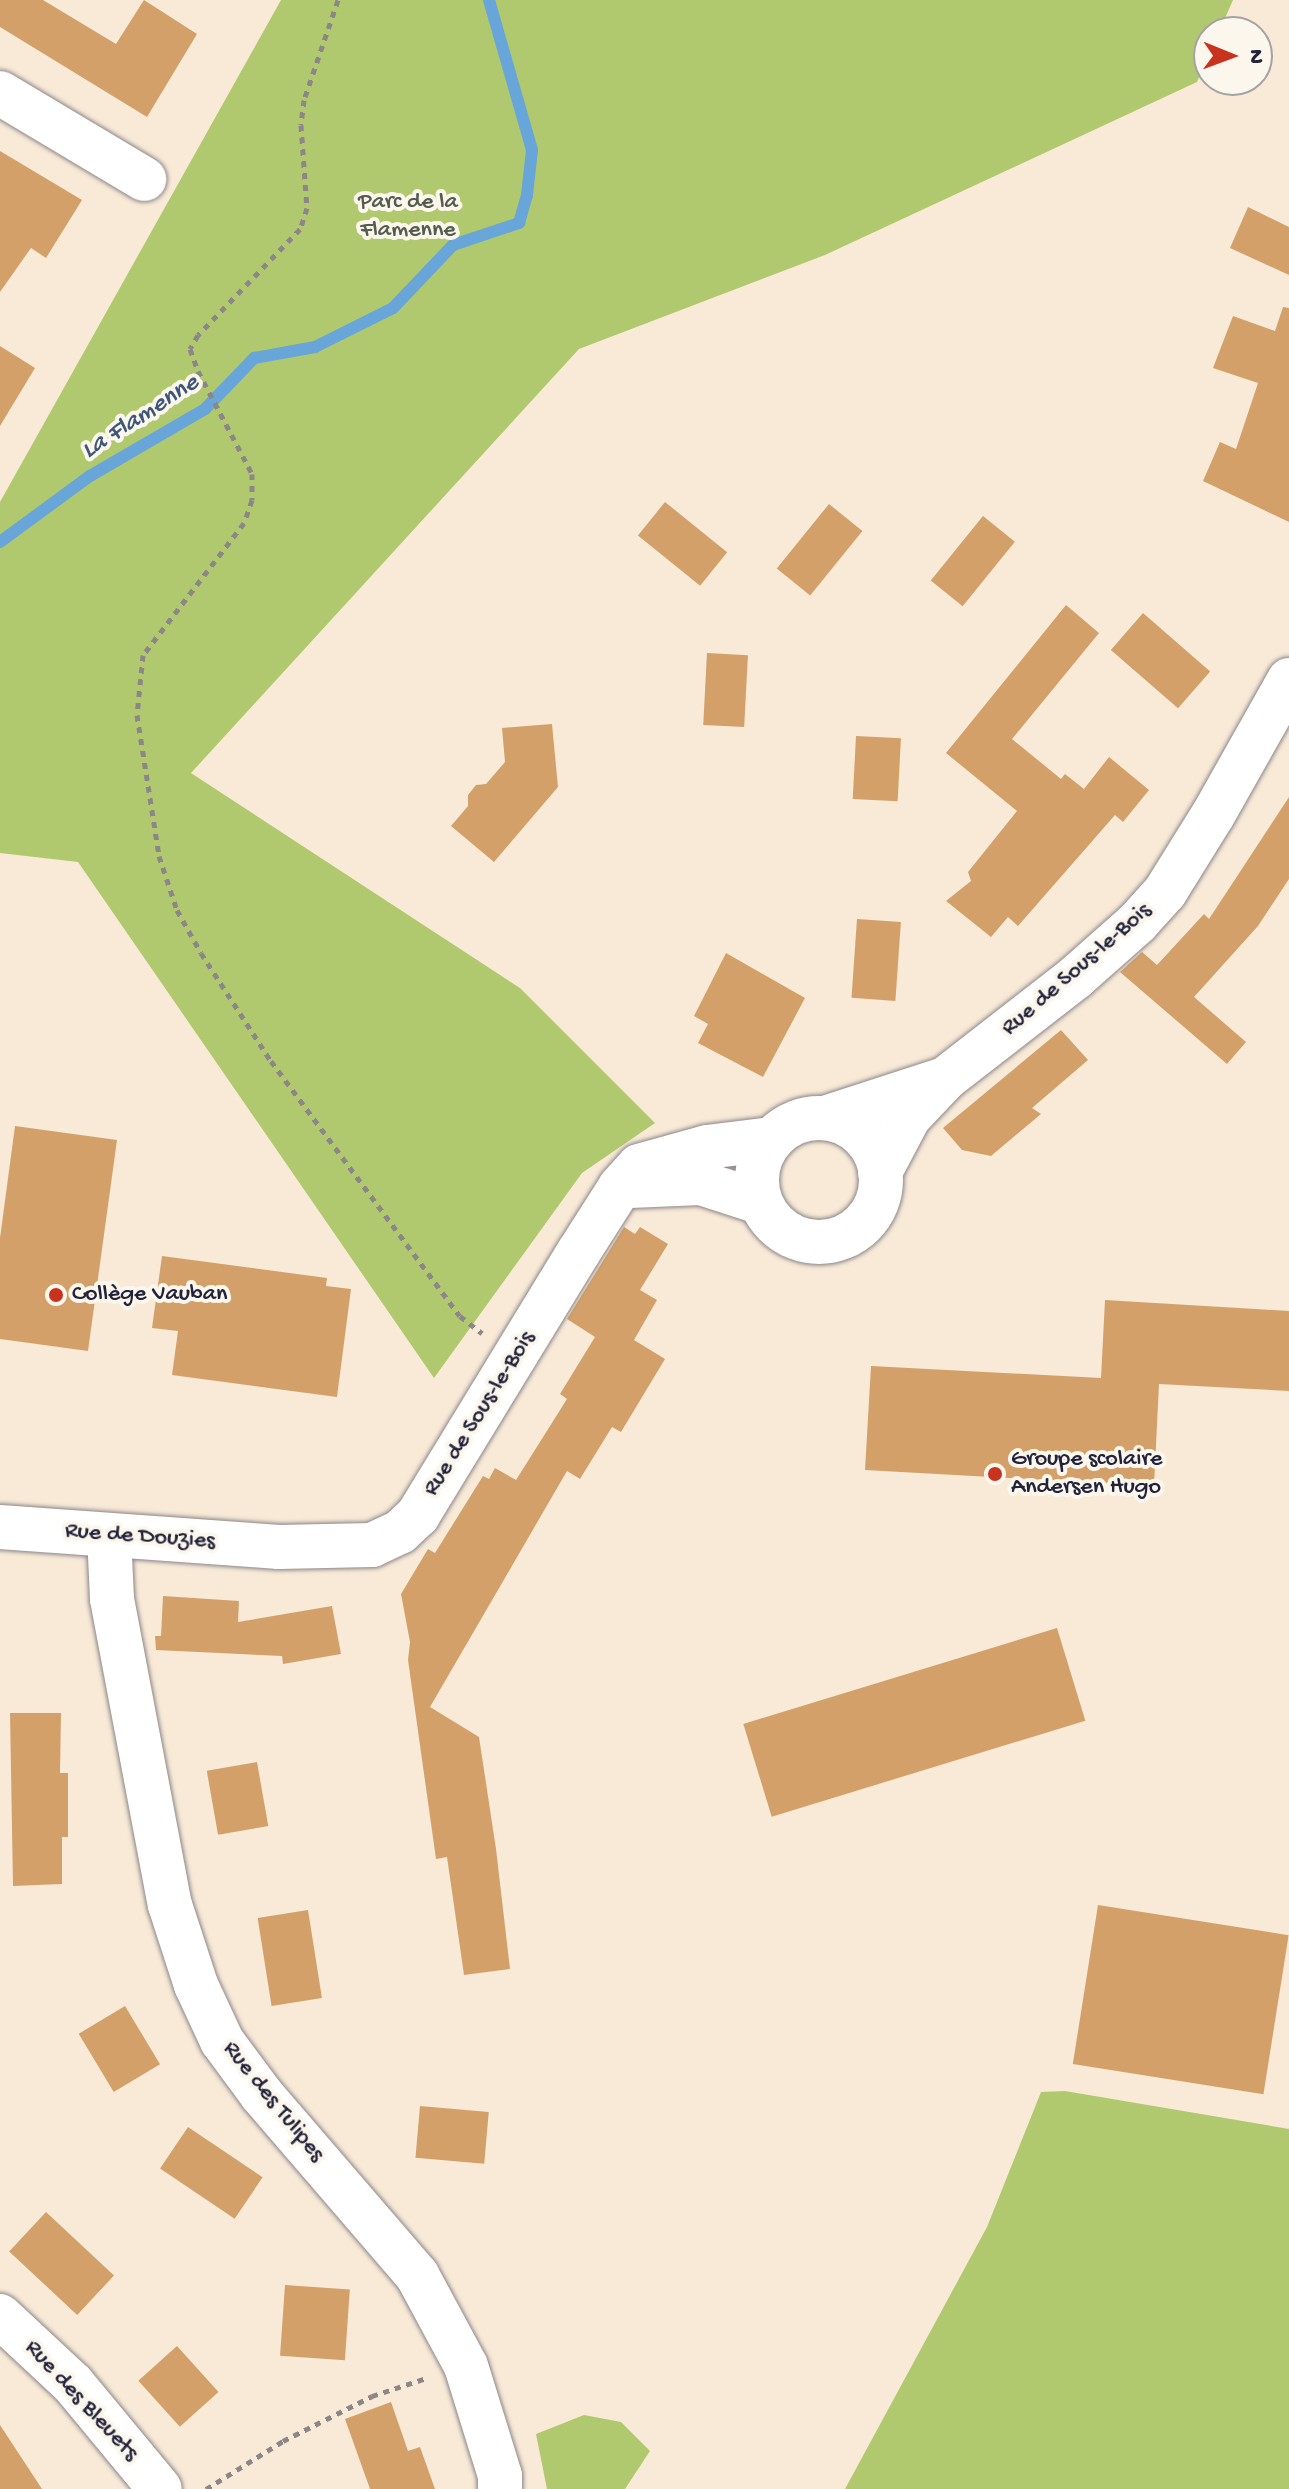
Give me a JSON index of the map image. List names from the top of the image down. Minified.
{"streets":{"street":["Rue de Sous-le-Bois","Rue de Douzies","Rue des Tulipes","Rue des Bleuets"]},"crossings":[["Rue de Sous-le-Bois","Rue de Douzies"],["Rue de Douzies","Rue des Tulipes"]],"water":["La Flamenne"],"parks":["Parc de la Flamenne"],"places":["Collège Vauban","Groupe scolaire Andersen Hugo"],"north":"right"}
